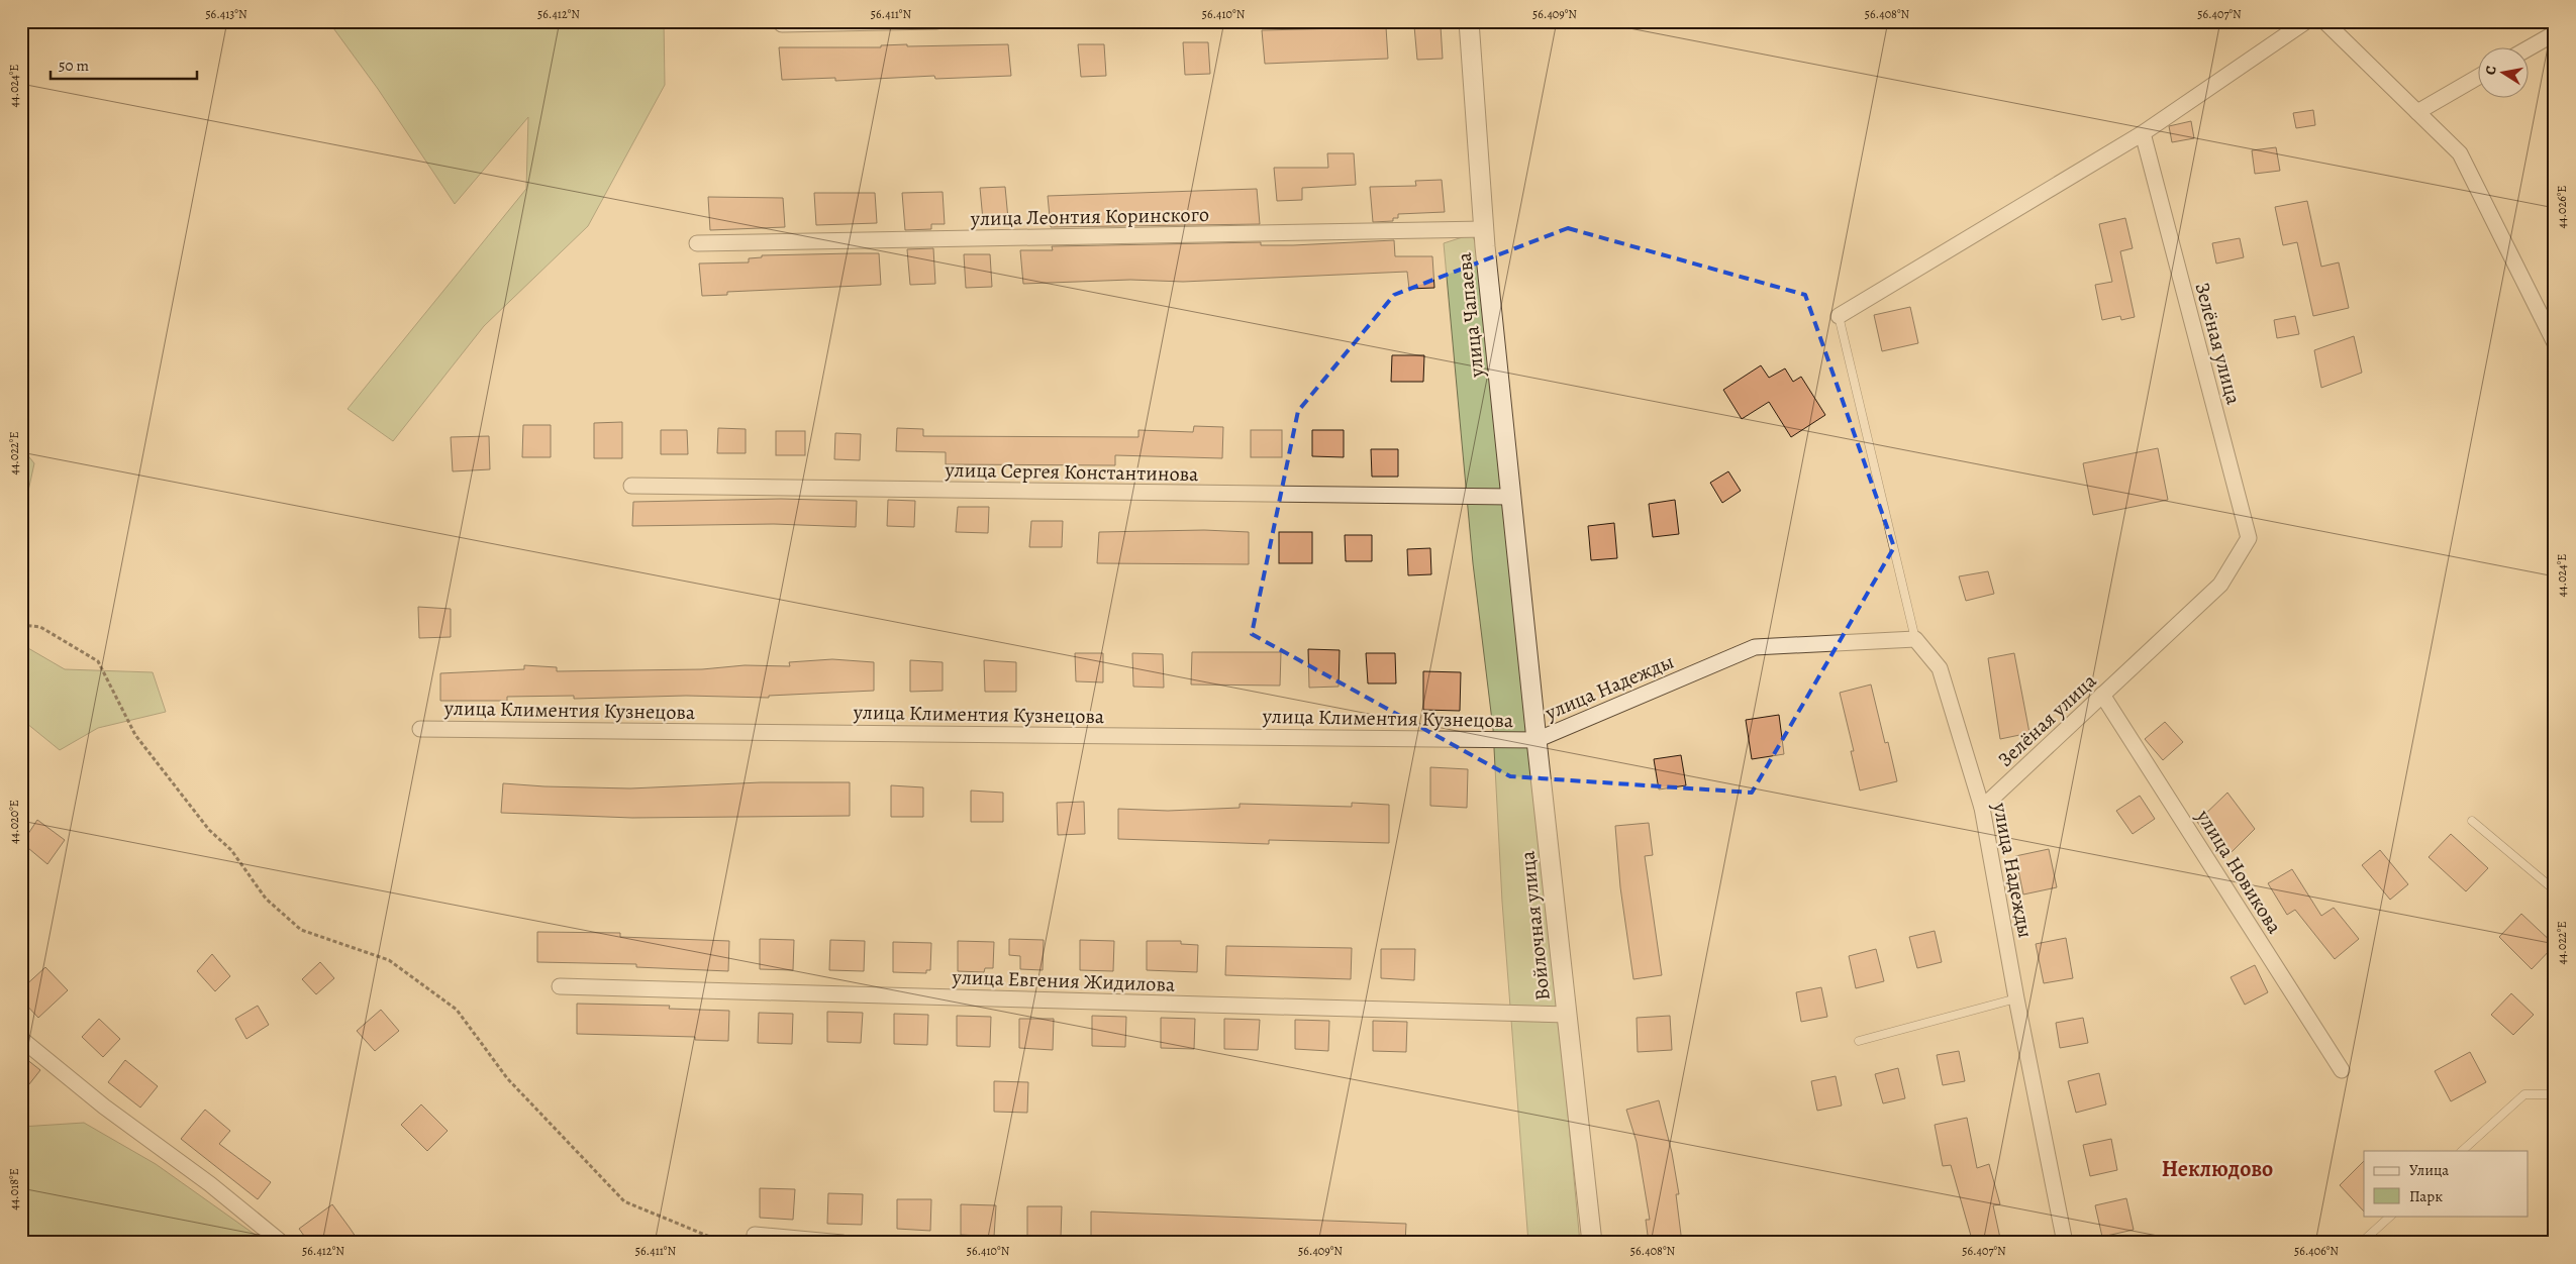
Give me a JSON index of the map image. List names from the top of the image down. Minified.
{"streets":{"street":["улица Леонтия Коринского","улица Чапаева","Зелёная улица","улица Сергея Константинова","улица Надежды","улица Климентия Кузнецова","улица Новикова","Войлочная улица","улица Евгения Жидилова"]},"crossings":[["улица Леонтия Коринского","улица Чапаева"],["улица Чапаева","улица Сергея Константинова"],["улица Чапаева","Войлочная улица"],["Зелёная улица","улица Надежды"],["Зелёная улица","улица Новикова"],["улица Надежды","улица Климентия Кузнецова"],["улица Надежды","Войлочная улица"],["улица Климентия Кузнецова","Войлочная улица"],["Войлочная улица","улица Евгения Жидилова"]],"districts":["Неклюдово"],"legend":["Улица","Парк"],"scale_bar":"50 m","north":"left","coordinates":["56.413°N","56.412°N","56.411°N","56.410°N","56.409°N","56.408°N","56.407°N","44.024°E","44.026°E","44.022°E","44.020°E","44.018°E","56.406°N"]}
